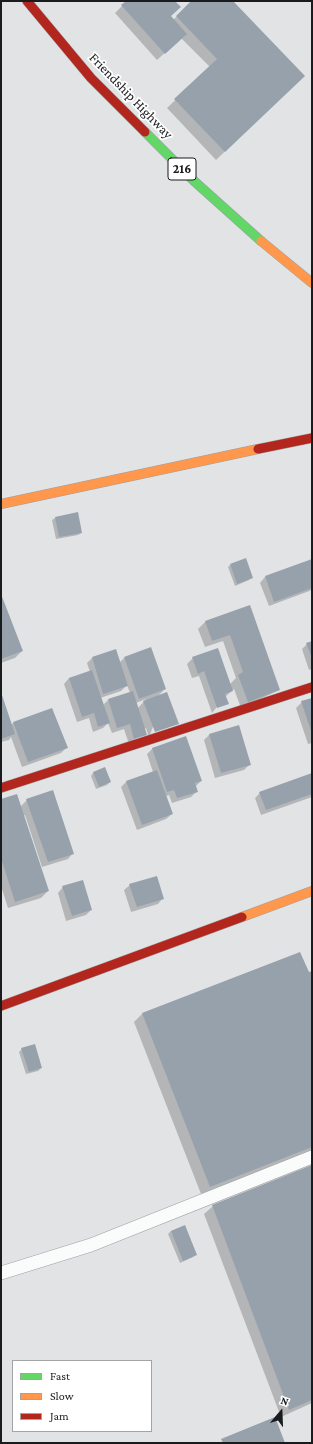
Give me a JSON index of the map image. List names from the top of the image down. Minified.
{"streets":{"street":["Friendship Highway","216"]},"legend":["Fast","Slow","Jam"],"north":"top"}
